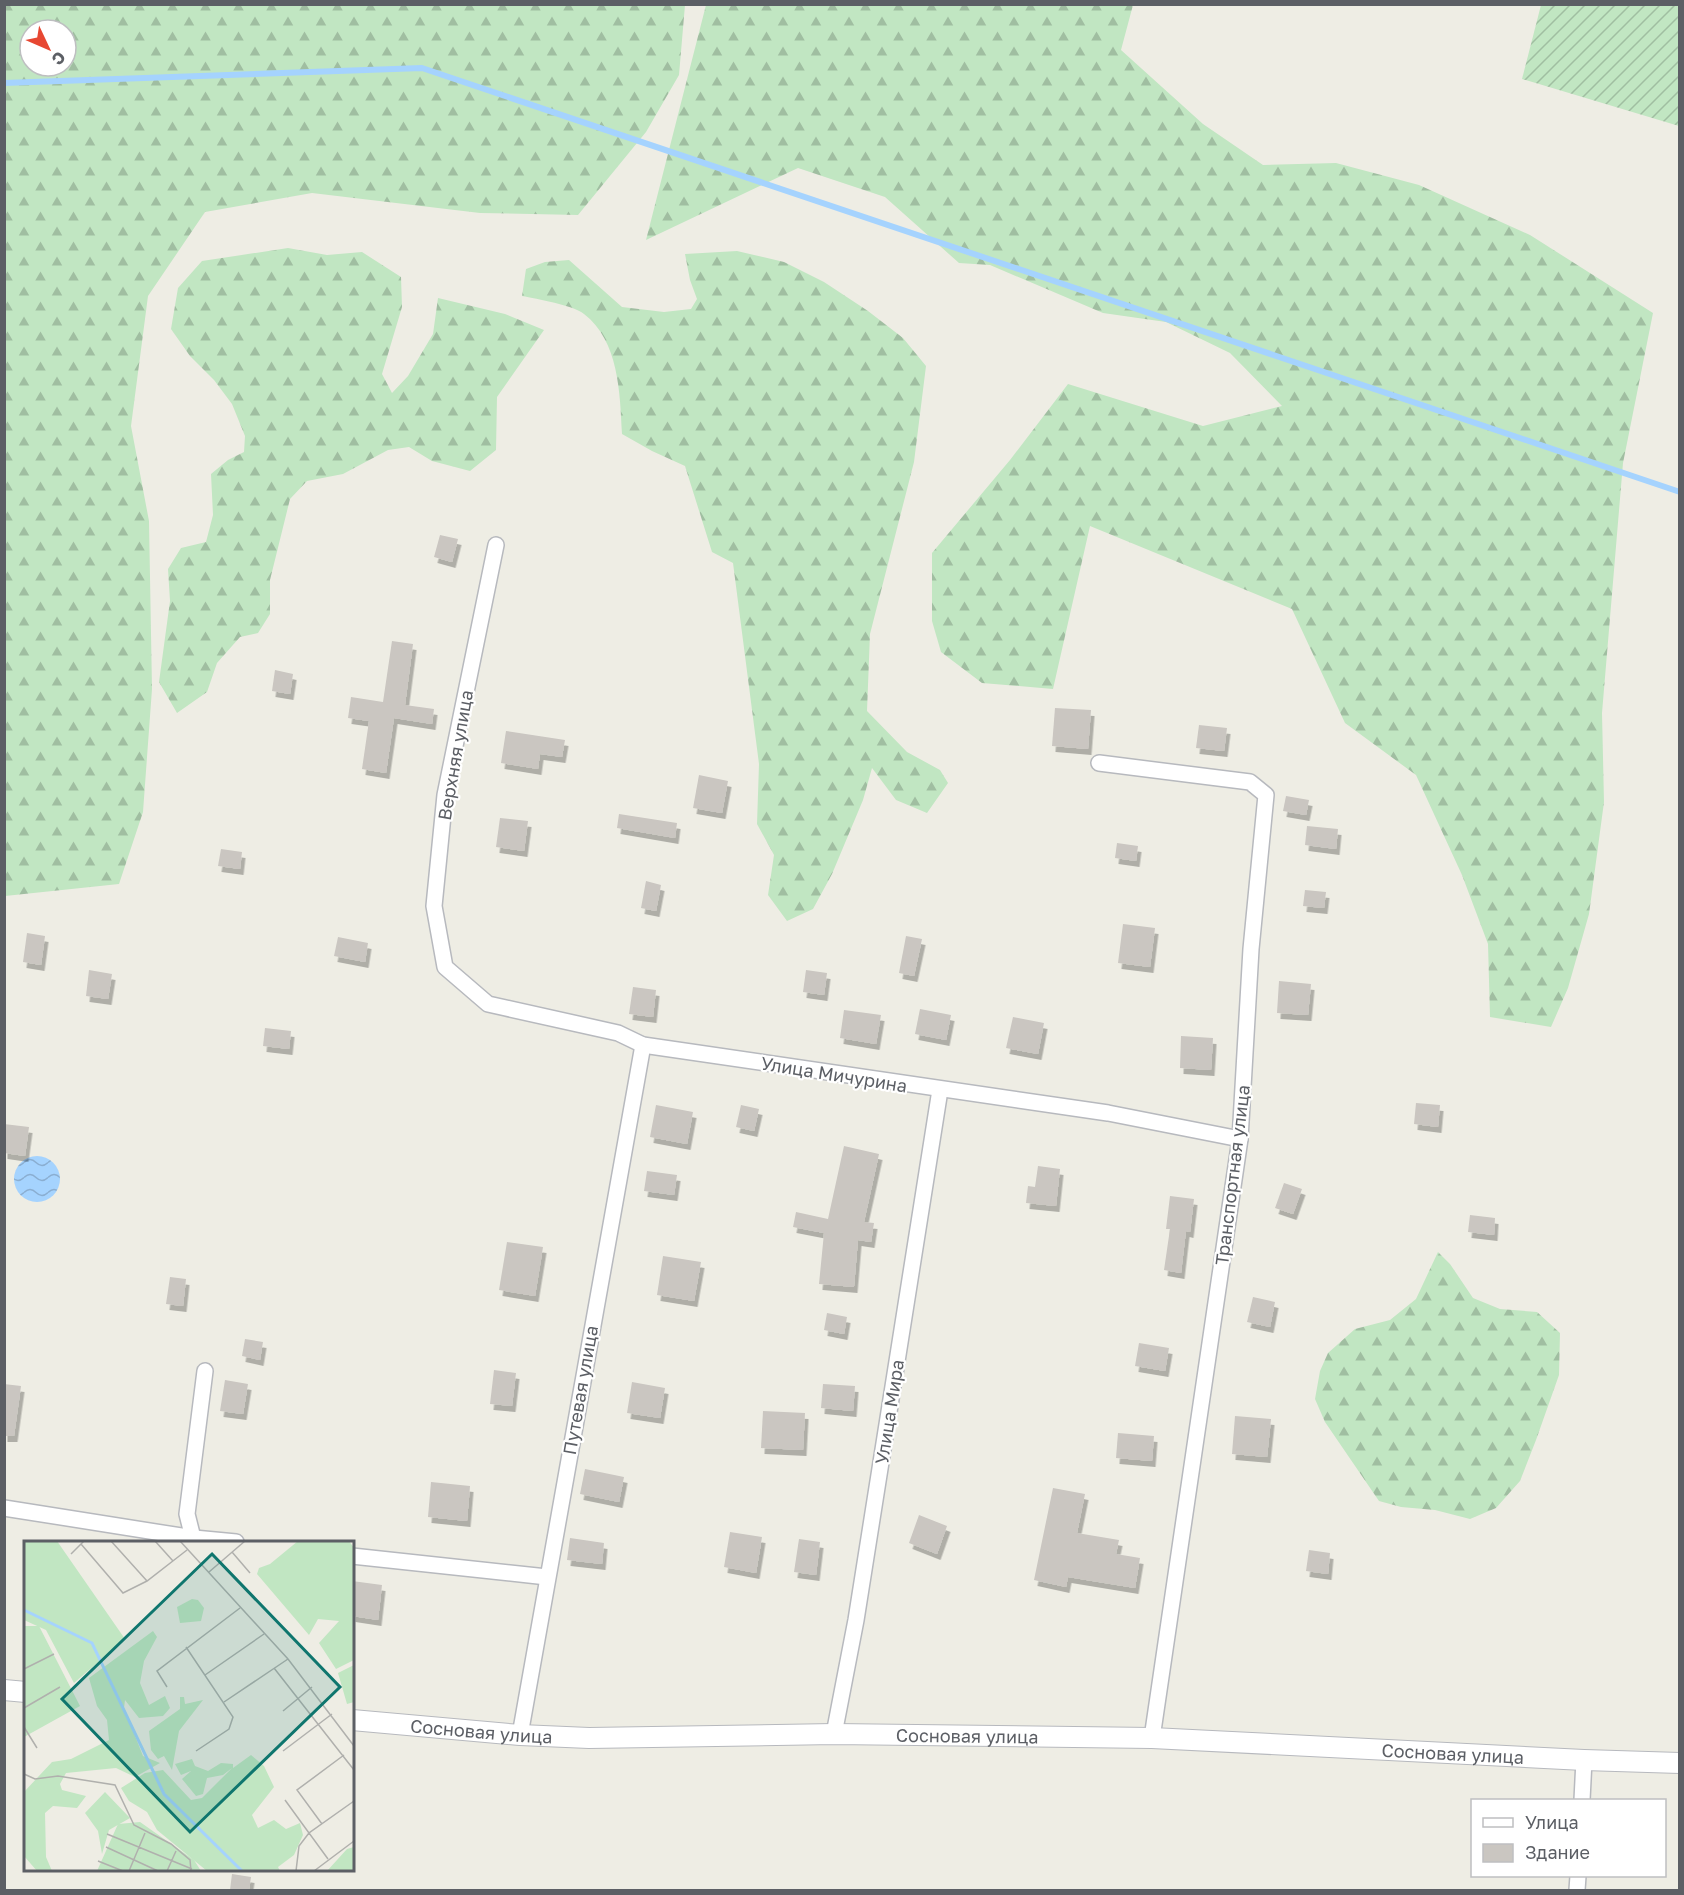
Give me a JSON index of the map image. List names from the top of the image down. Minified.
{"streets":{"street":["Верхняя улица","Улица Мичурина","Транспортная улица","Путевая улица","Улица Мира","Сосновая улица"]},"crossings":[["Верхняя улица","Улица Мичурина"],["Улица Мичурина","Транспортная улица"],["Улица Мичурина","Путевая улица"],["Улица Мичурина","Улица Мира"],["Транспортная улица","Сосновая улица"],["Путевая улица","Сосновая улица"],["Улица Мира","Сосновая улица"]],"legend":["Улица","Здание"],"north":"bottom right"}
